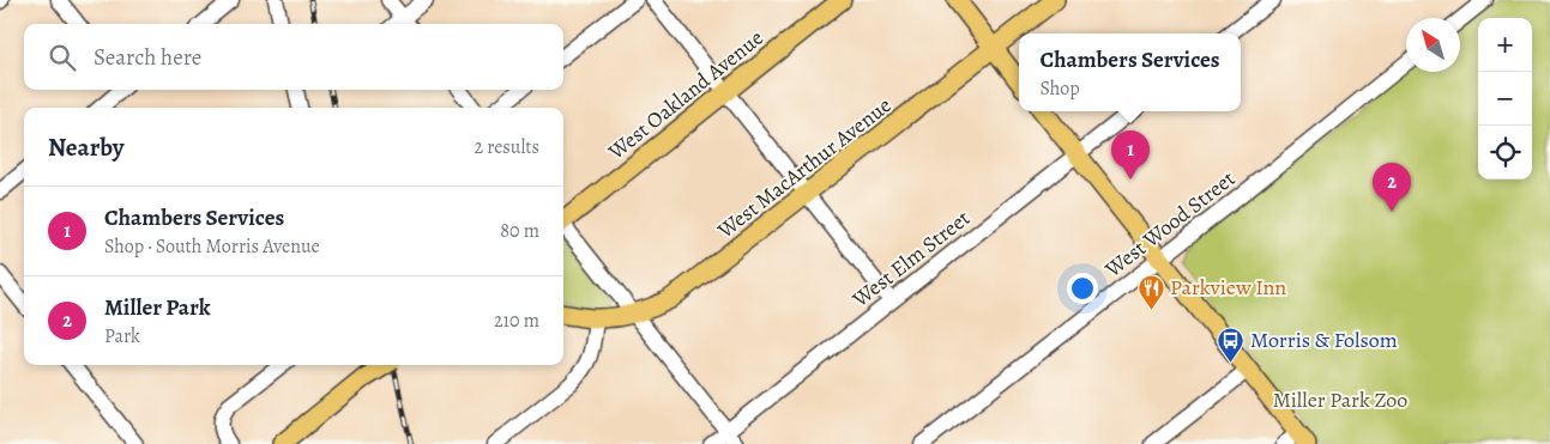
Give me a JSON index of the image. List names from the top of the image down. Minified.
{"streets":{"main road":["West Oakland Avenue","West MacArthur Avenue"],"street":["West Wood Street","West Elm Street"]},"parks":["Miller Park Zoo"],"places":{"restaurant":["Parkview Inn"],"bus stop":["Morris & Folsom"]},"north":"top left","page":{"map_buttons":["+","−"],"search":"Search here","popup":["Chambers Services","Shop"],"heading":["Nearby","2 results"],"pins":["1","2"],"list":[{"mark":"1","name":"Chambers Services","note":"Shop · South Morris Avenue","value":"80 m"},{"mark":"2","name":"Miller Park","note":"Park","value":"210 m"}]}}
